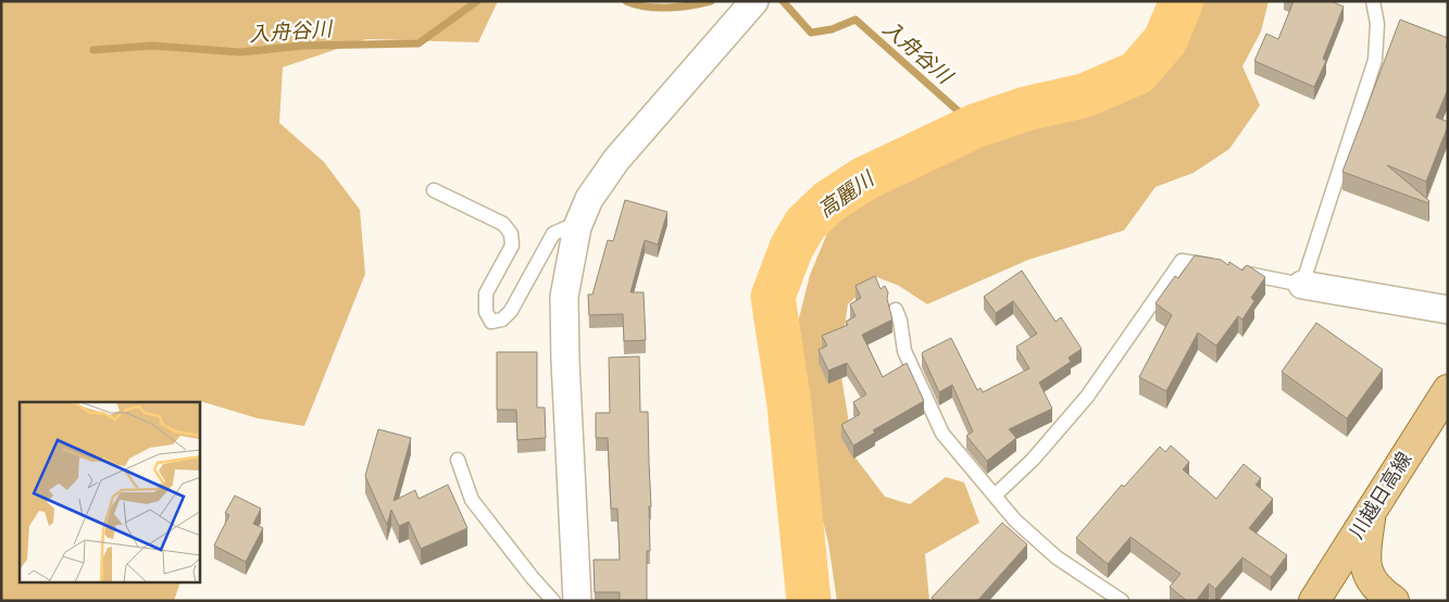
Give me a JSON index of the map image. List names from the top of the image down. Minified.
{"streets":{"main road":["川越日高線"]},"water":["入舟谷川","高麗川"]}
